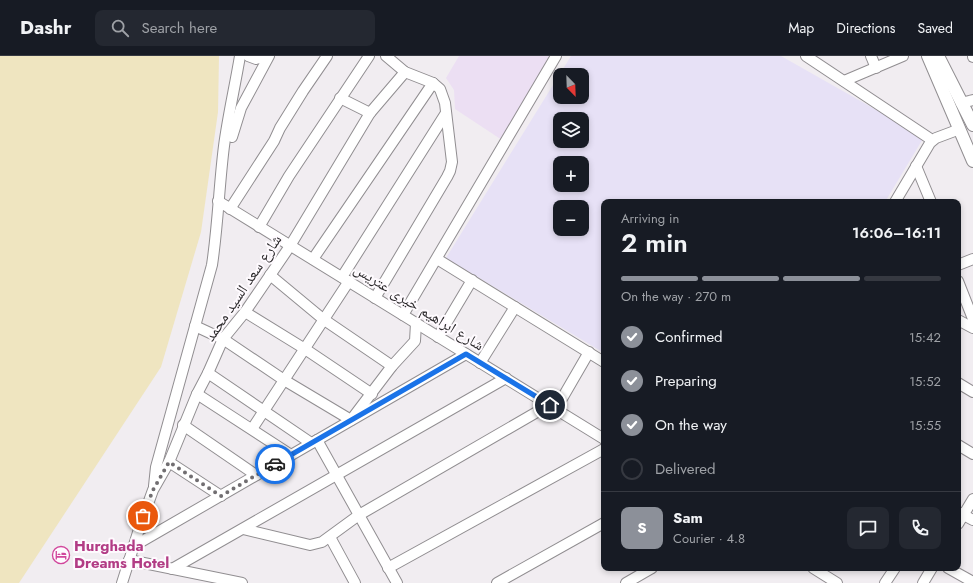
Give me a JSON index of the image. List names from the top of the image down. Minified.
{"streets":{"street":["شارع سعد السيد محمد","شارع ابراهيم خيرى عتريس"]},"crossings":[["شارع سعد السيد محمد","شارع ابراهيم خيرى عتريس"]],"places":{"hotel":["Hurghada Dreams Hotel"]},"north":"bottom right","page":{"header":"Dashr","search":"Search here","nav":["Map","Directions","Saved"],"map_buttons":["+","−"],"heading":["2 min","Arriving in","16:06–16:11"],"panel":["Sam","Courier · 4.8"],"bar":"On the way · 270 m","list":[["Confirmed","15:42"],["Preparing","15:52"],["On the way","15:55"],"Delivered"],"round":"S"}}
